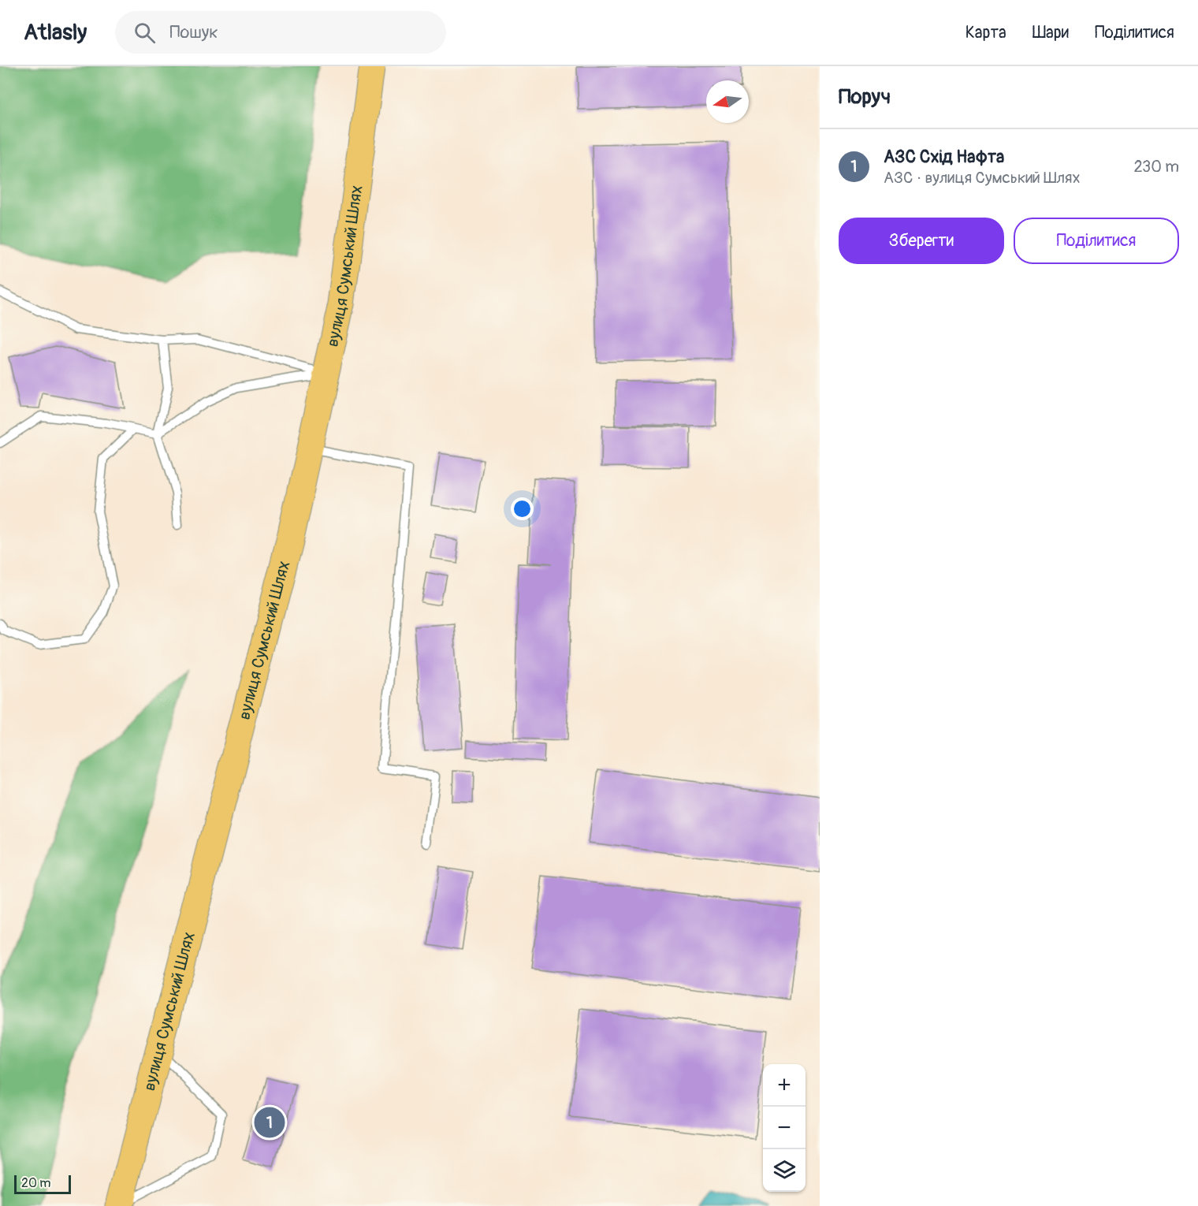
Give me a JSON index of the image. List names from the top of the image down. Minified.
{"streets":{"main road":["вулиця Сумський Шлях"]},"scale_bar":"20 m","north":"left","page":{"header":"Atlasly","search":"Пошук","nav":["Карта","Шари","Поділитися"],"heading":"Поруч","list":[{"mark":"1","name":"АЗС Схід Нафта","note":"АЗС · вулиця Сумський Шлях","value":"230 m"}],"buttons":["Зберегти","Поділитися"],"map_buttons":["+","−"],"pins":"1","scale":"20 m"}}
